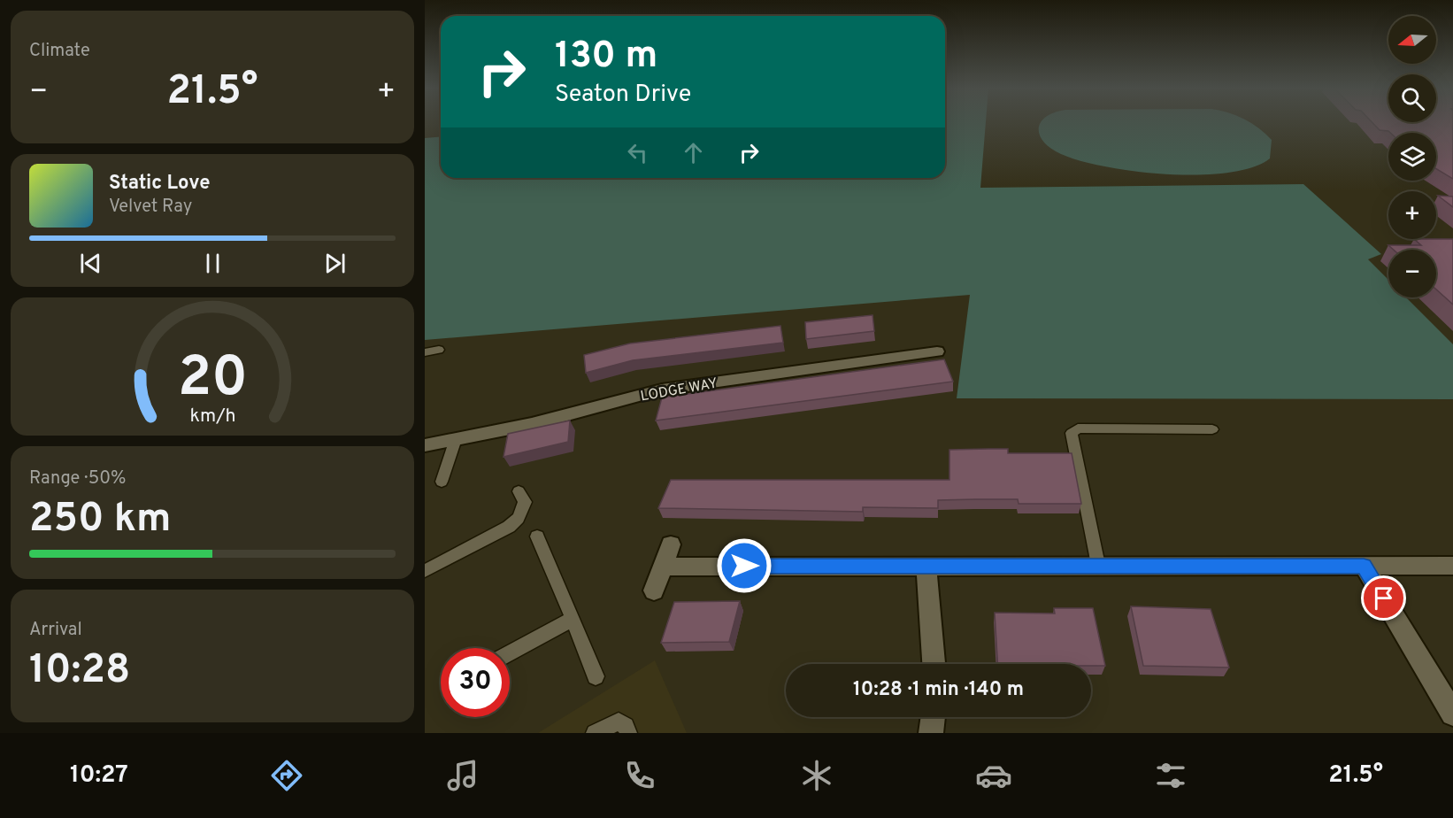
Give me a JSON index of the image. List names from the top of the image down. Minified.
{"streets":{"street":["LODGE WAY"]},"north":"left","page":{"tile":["Climate",["Range · 50%","250 km"],["Arrival","10:28"]],"map_buttons":["+","−"],"turn":["130 m","Seaton Drive"],"heat":["−","21.5°","+"],"song":["Static Love","Velvet Ray"],"limit":"30","trip":"10:28 · 1 min · 140 m","tabs":["10:27","21.5°"],"gauge":["20","km/h"]}}
